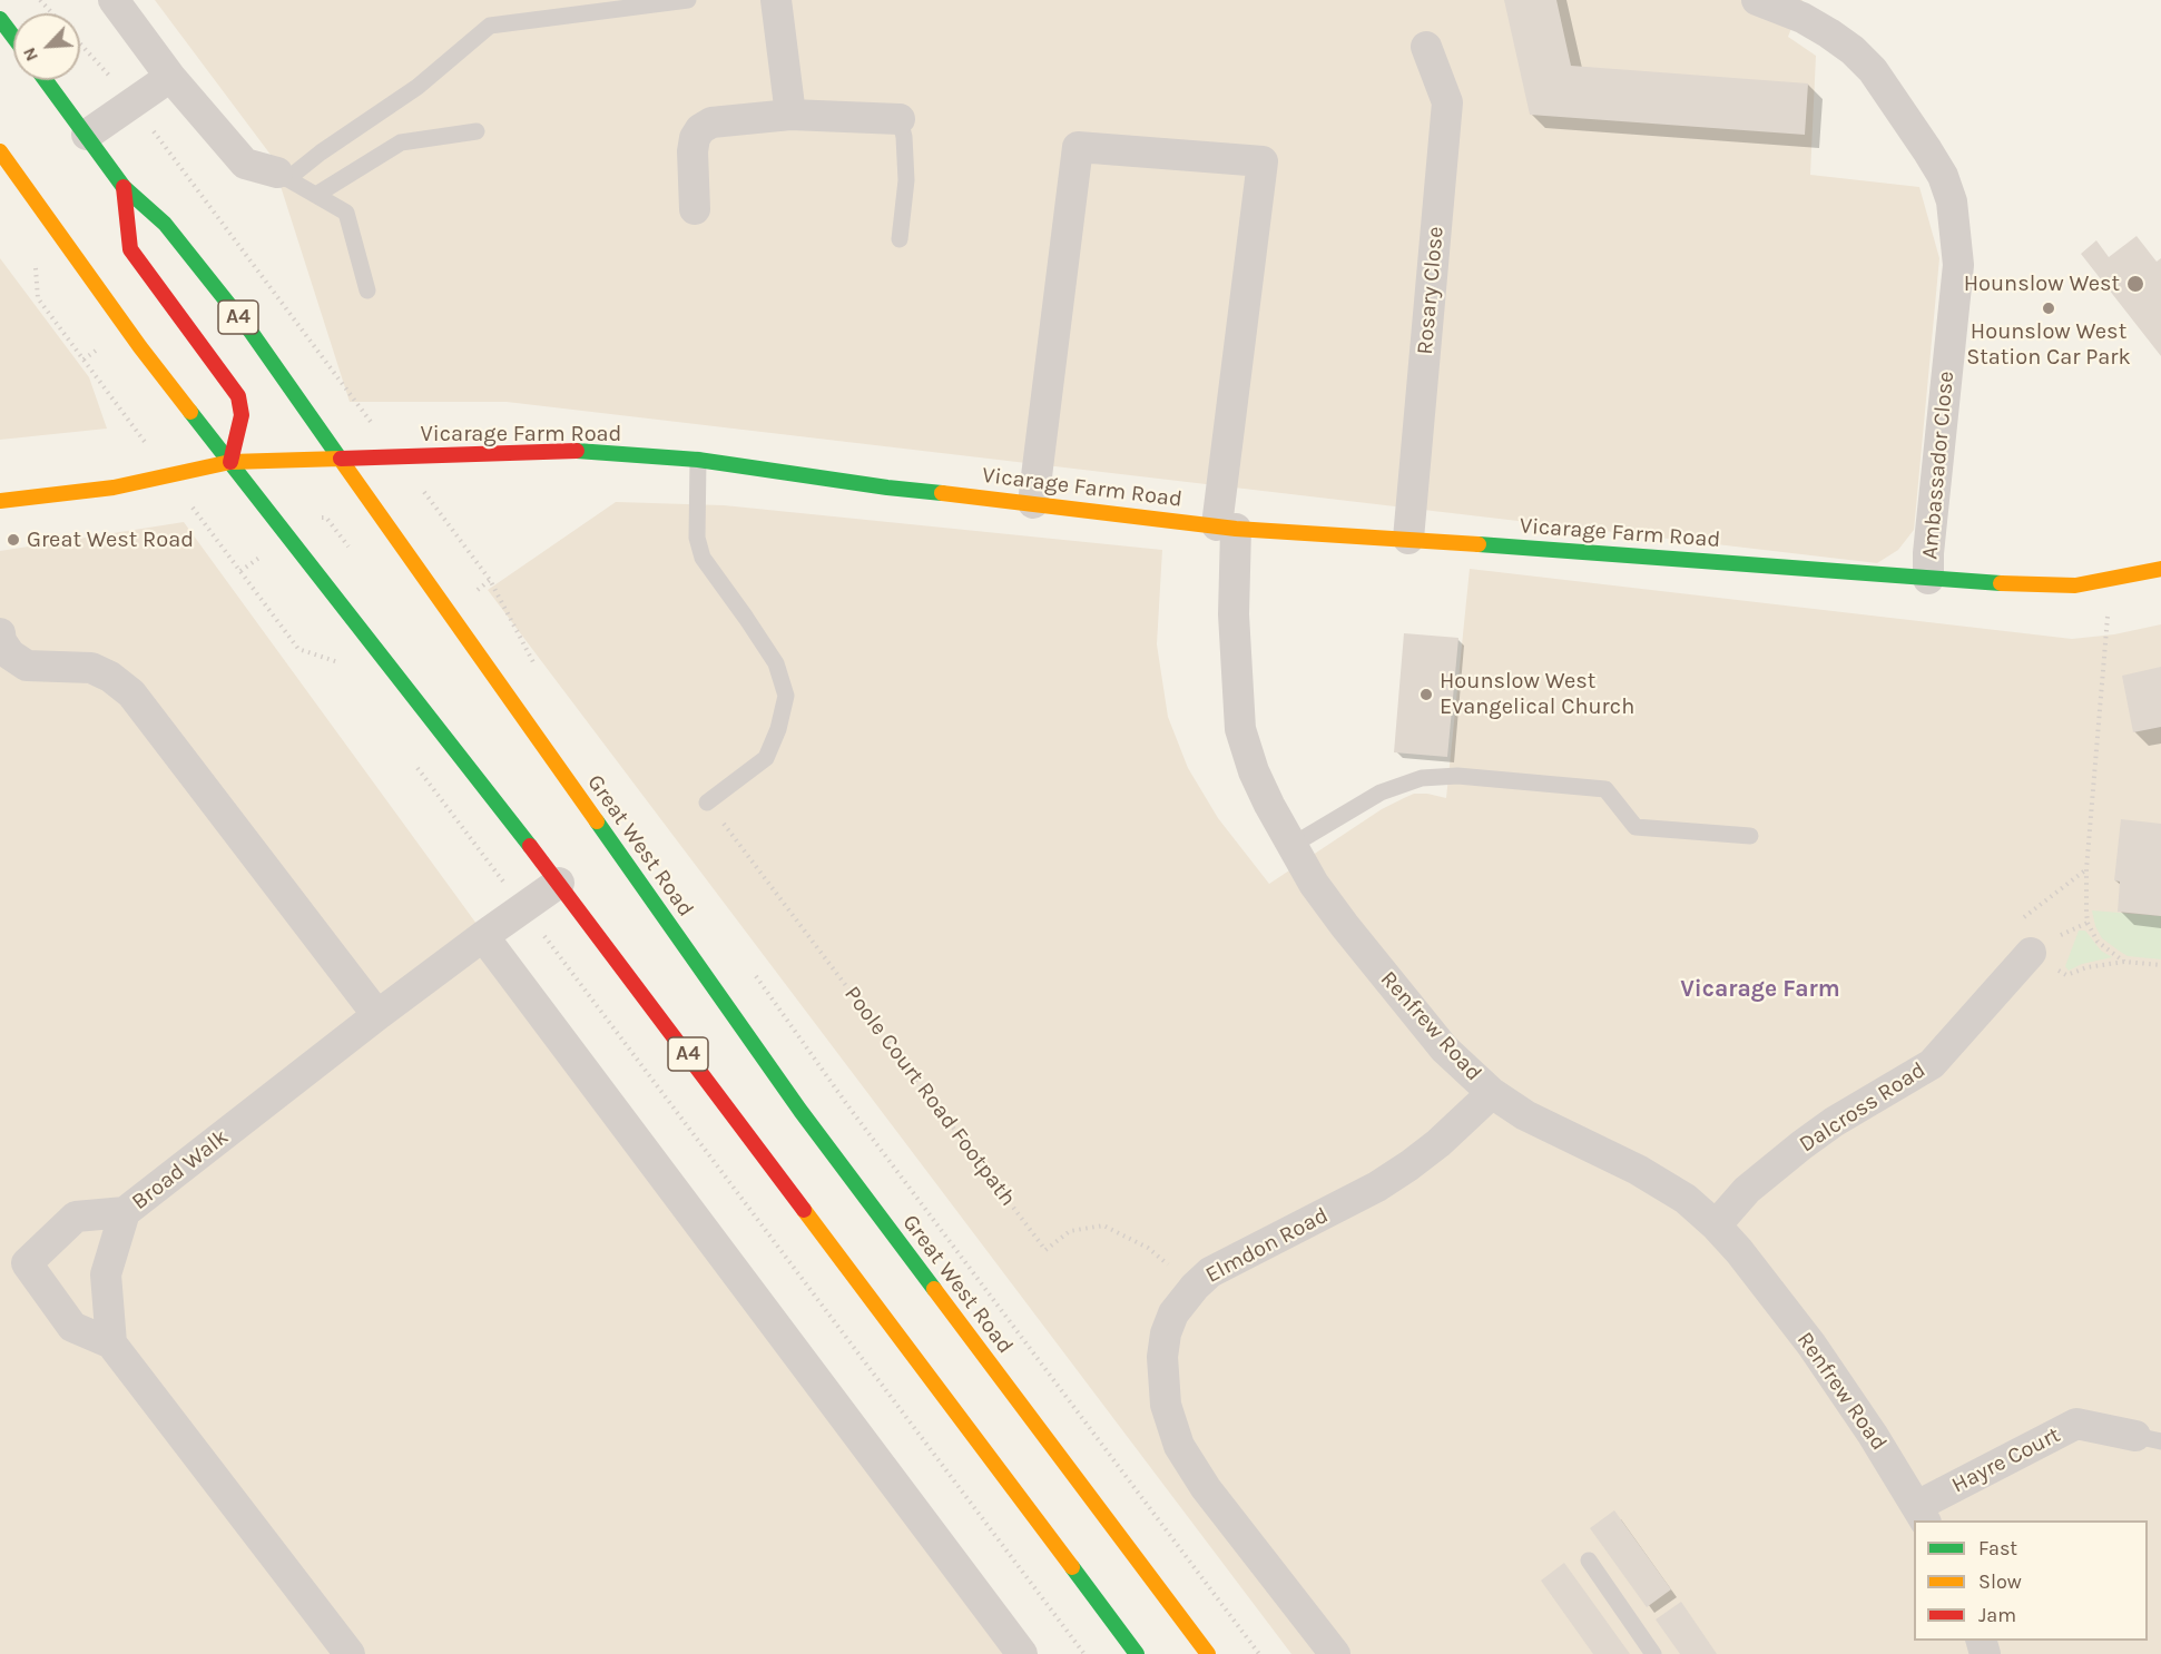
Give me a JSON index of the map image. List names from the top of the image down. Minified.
{"streets":{"main road":["A4","Vicarage Farm Road","Great West Road"],"street":["Rosary Close","Ambassador Close","Renfrew Road","Dalcross Road","Broad Walk","Elmdon Road","Hayre Court"],"path":["Poole Court Road Footpath"]},"crossings":[["Rosary Close","Vicarage Farm Road"],["A4","Vicarage Farm Road"],["A4","Great West Road"],["A4","Broad Walk"],["Vicarage Farm Road","Ambassador Close"],["Vicarage Farm Road","Great West Road"],["Vicarage Farm Road","Renfrew Road"],["Renfrew Road","Dalcross Road"],["Renfrew Road","Elmdon Road"],["Renfrew Road","Hayre Court"],["Poole Court Road Footpath","Elmdon Road"]],"districts":["Vicarage Farm"],"places":["Hounslow West","Hounslow West Station Car Park","Great West Road","Hounslow West Evangelical Church"],"legend":["Fast","Slow","Jam"],"north":"bottom left"}
